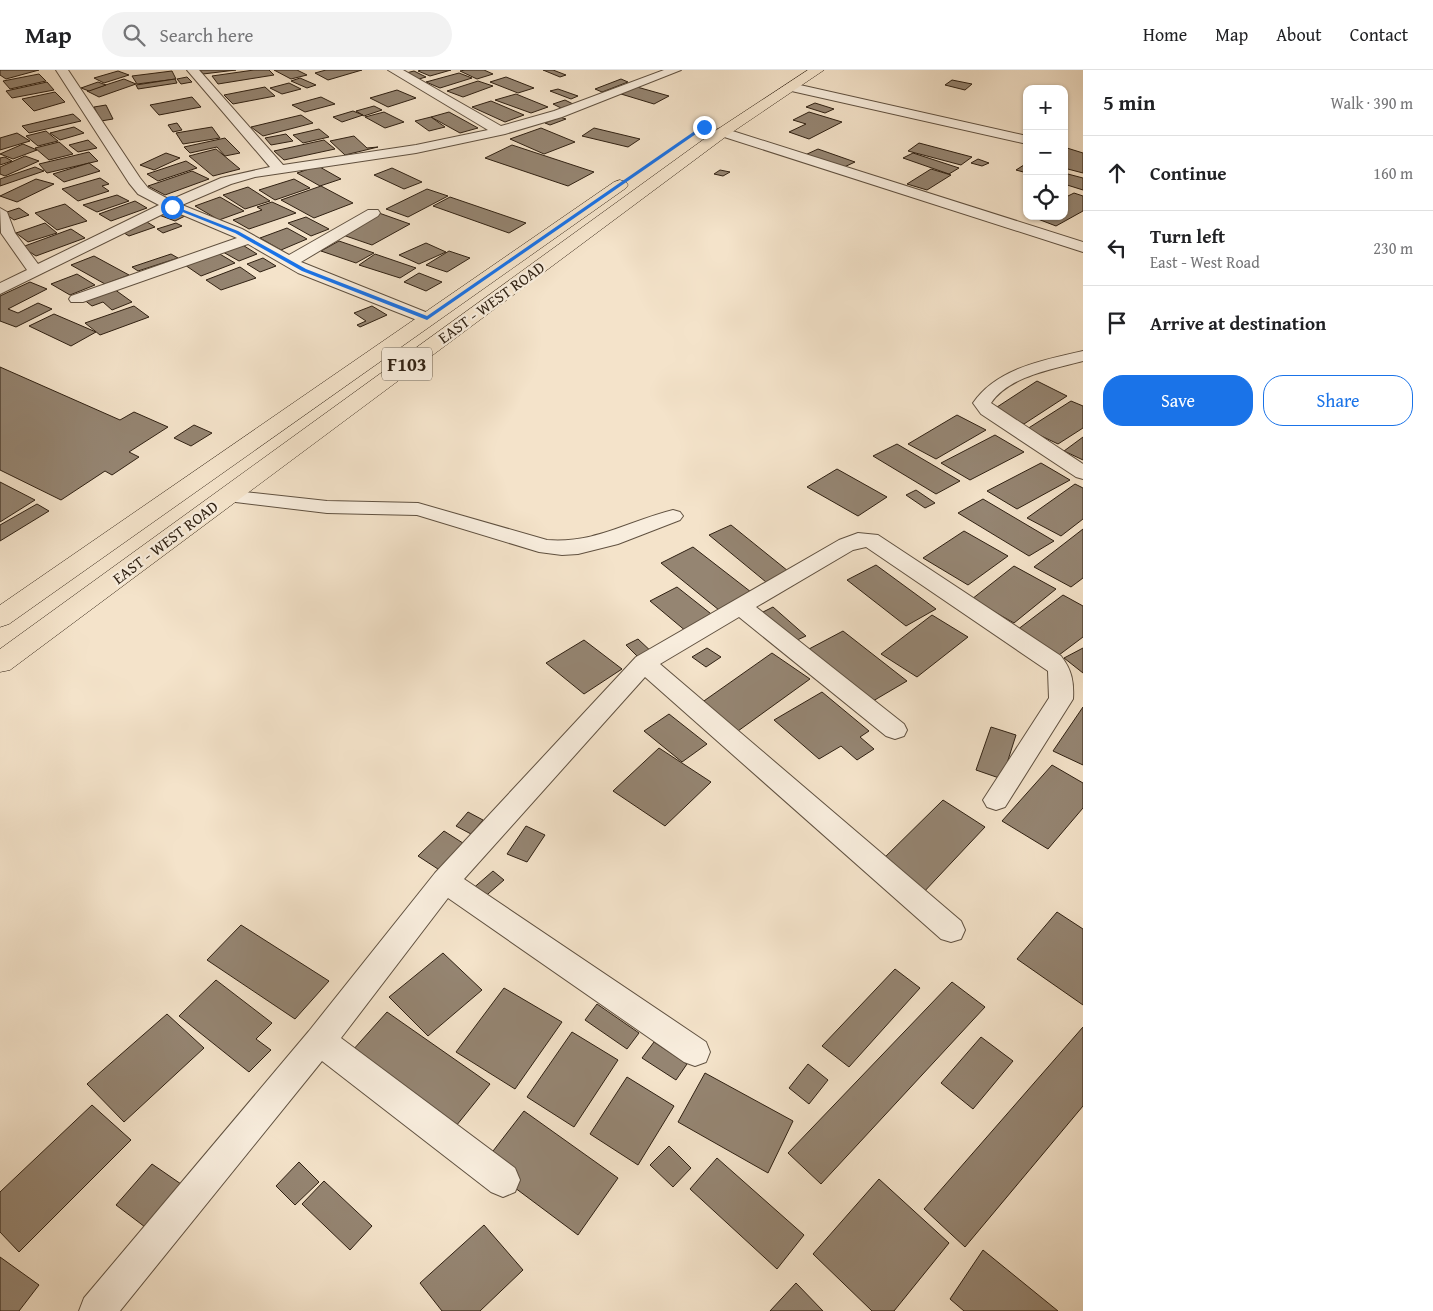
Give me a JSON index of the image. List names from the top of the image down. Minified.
{"streets":{"main road":["EAST - WEST ROAD","F103"]},"page":{"header":"Map","search":"Search here","nav":["Home","Map","About","Contact"],"heading":["5 min","Walk · 390 m"],"map_buttons":["+","−"],"list":[["Continue","160 m"],["Turn left","East - West Road","230 m"],"Arrive at destination"],"buttons":["Save","Share"]}}
